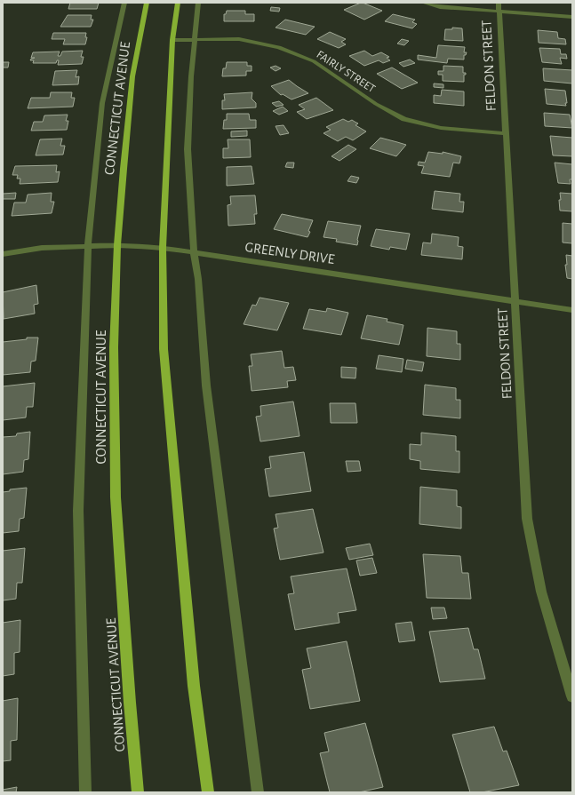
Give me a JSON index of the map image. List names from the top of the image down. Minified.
{"streets":{"main road":["CONNECTICUT AVENUE"],"street":["FELDON STREET","FAIRLY STREET","GREENLY DRIVE"]},"crossings":[["FELDON STREET","FAIRLY STREET"],["FELDON STREET","GREENLY DRIVE"],["CONNECTICUT AVENUE","GREENLY DRIVE"]]}
